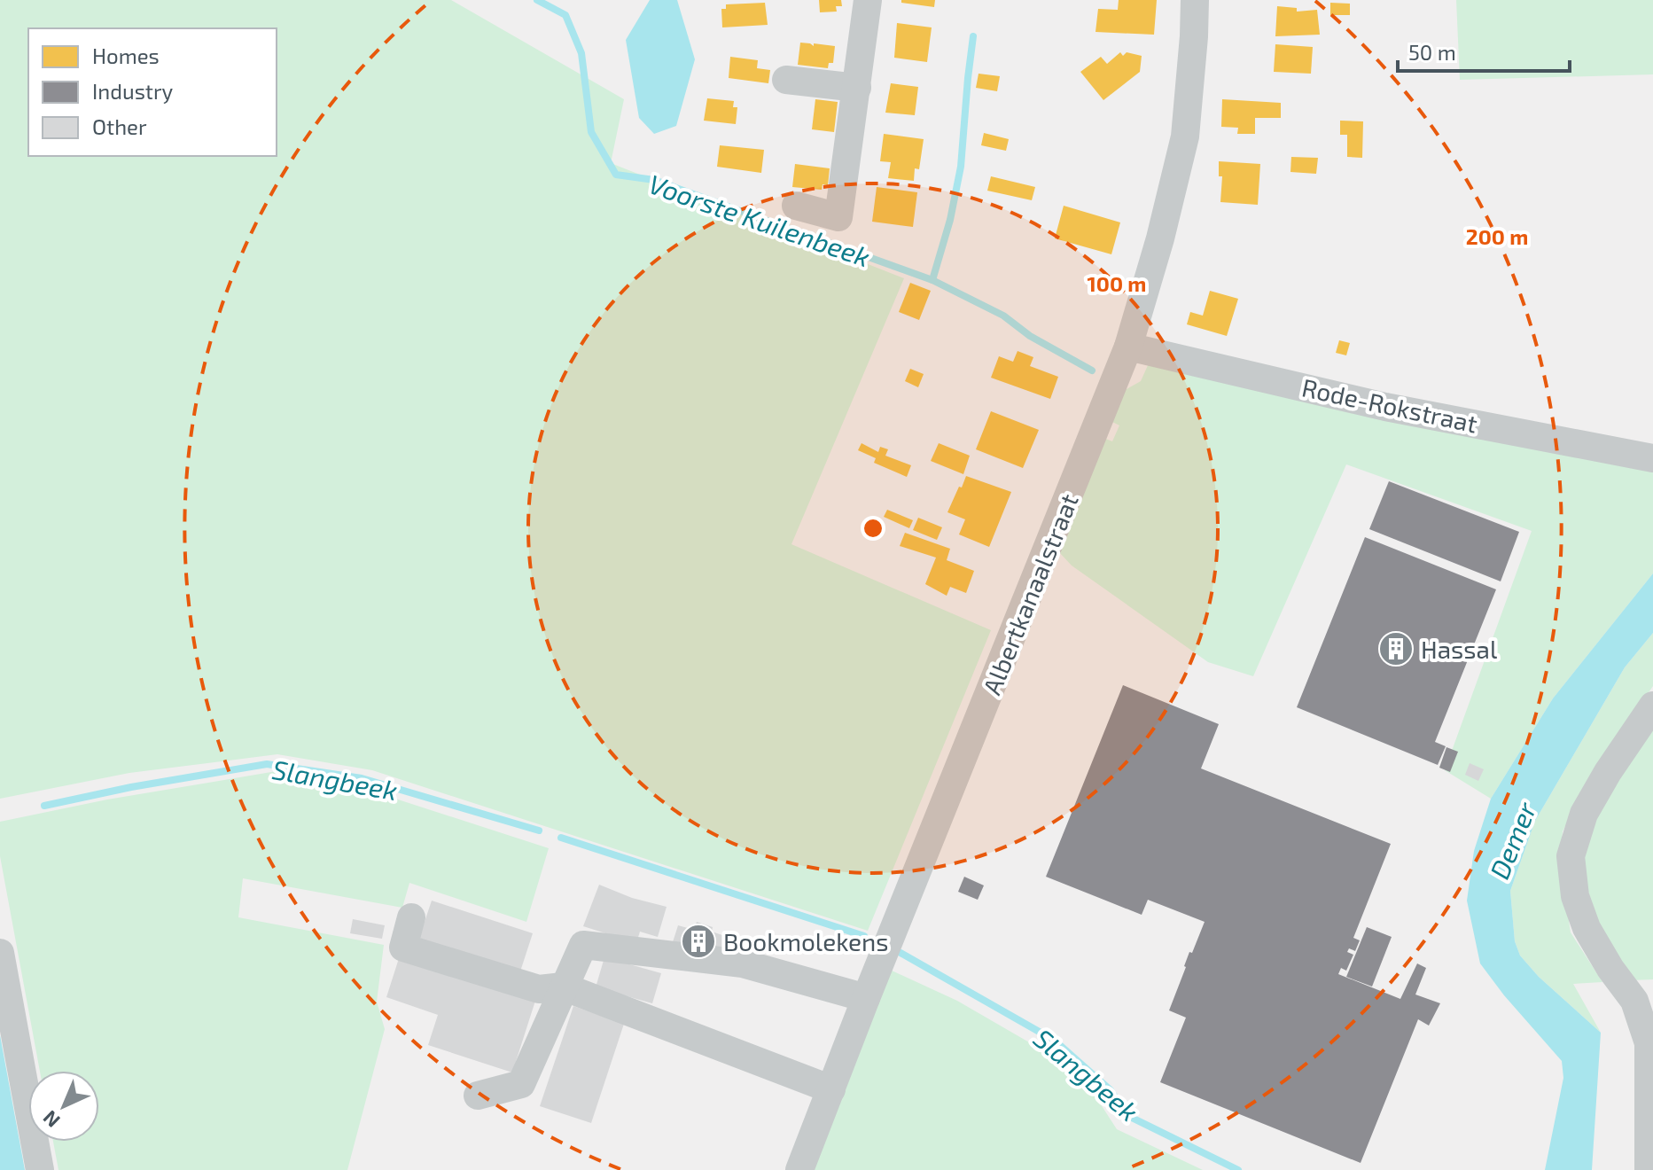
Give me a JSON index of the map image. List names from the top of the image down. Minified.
{"streets":{"street":["Rode-Rokstraat","Albertkanaalstraat"]},"crossings":[["Rode-Rokstraat","Albertkanaalstraat"]],"water":["Voorste Kuilenbeek","Slangbeek","Demer"],"places":{"building":["Hassal","Bookmolekens"]},"legend":["Homes","Industry","Other"],"scale_bar":"50 m","north":"bottom left","rings":["200 m","100 m"]}
